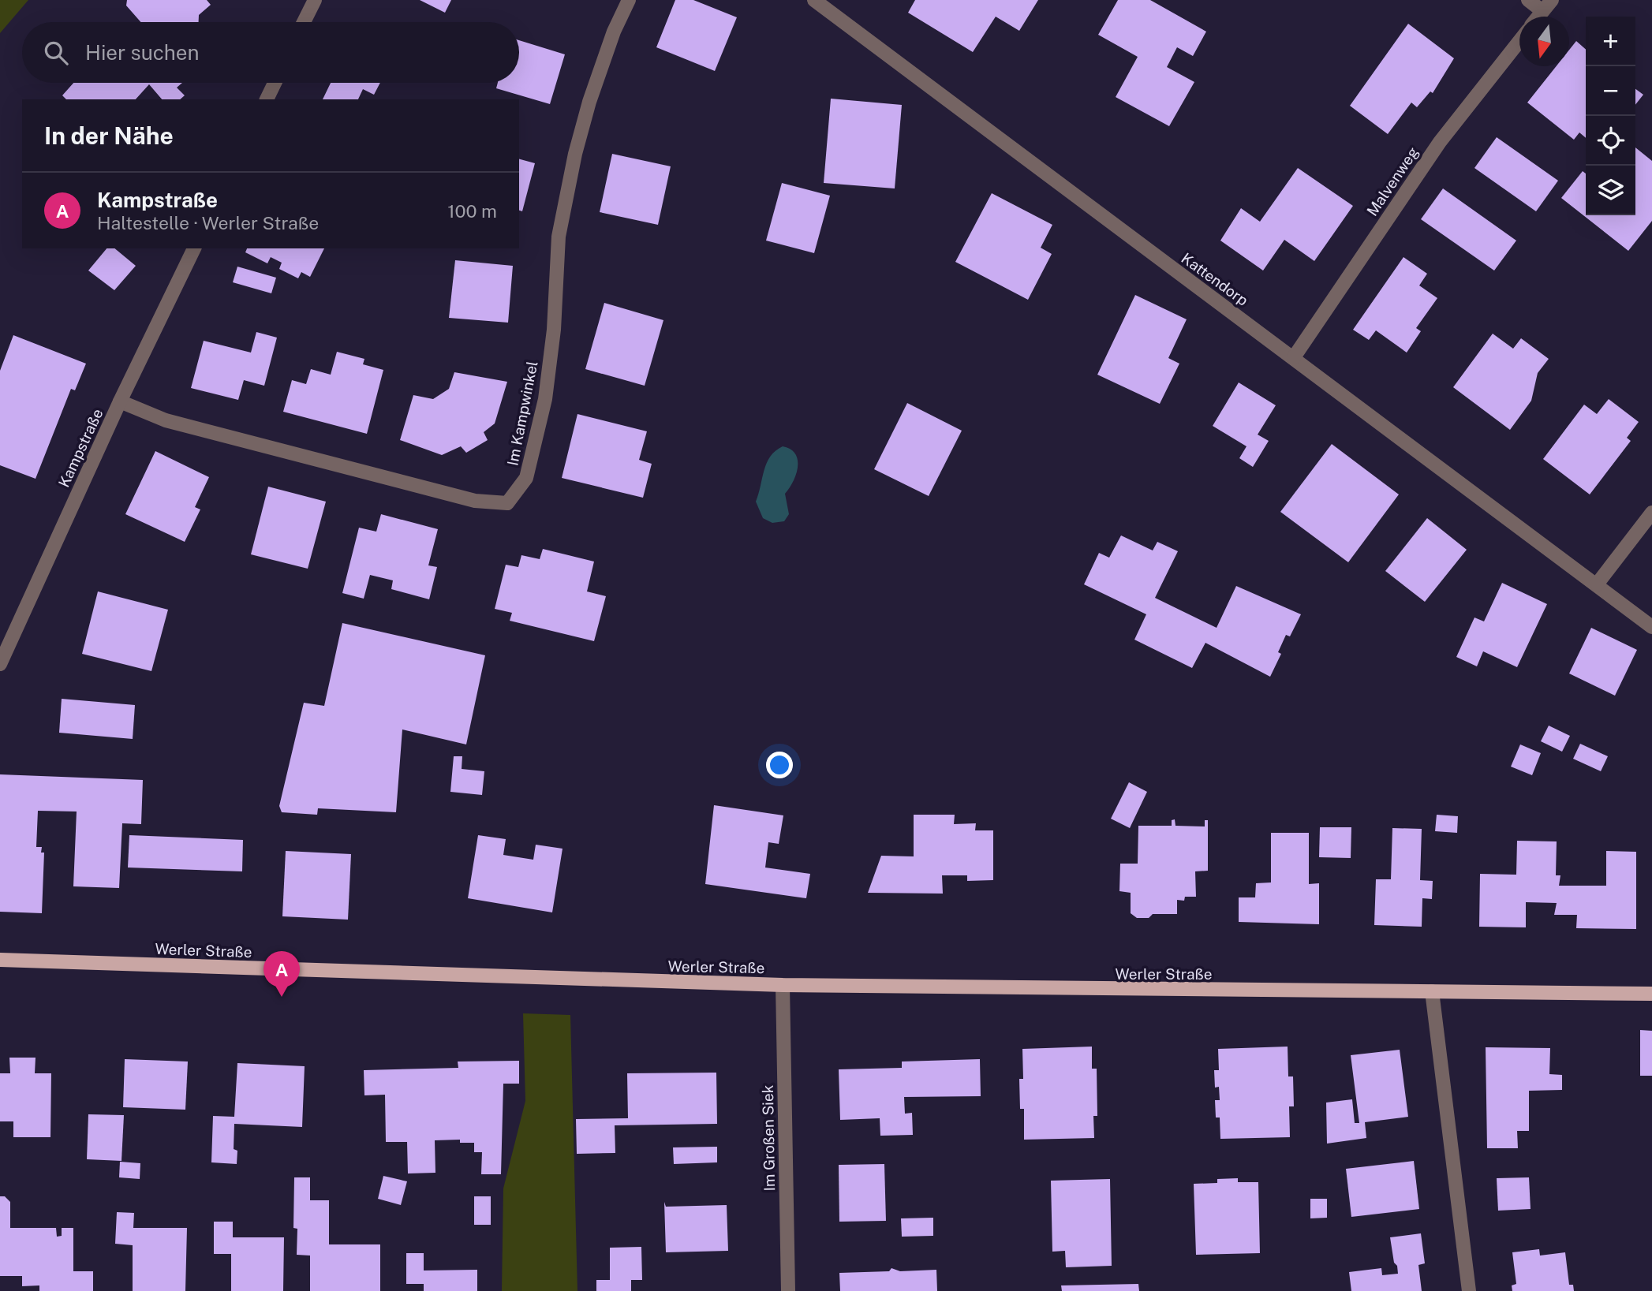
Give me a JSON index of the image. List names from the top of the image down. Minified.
{"streets":{"main road":["Werler Straße"],"street":["Malvenweg","Kattendorp","Im Kampwinkel","Kampstraße","Im Großen Siek"]},"crossings":[["Malvenweg","Kattendorp"],["Im Kampwinkel","Kampstraße"],["Werler Straße","Im Großen Siek"]],"north":"bottom","page":{"map_buttons":["+","−"],"search":"Hier suchen","heading":"In der Nähe","list":[{"mark":"A","name":"Kampstraße","note":"Haltestelle · Werler Straße","value":"100 m"}],"pins":"A"}}
